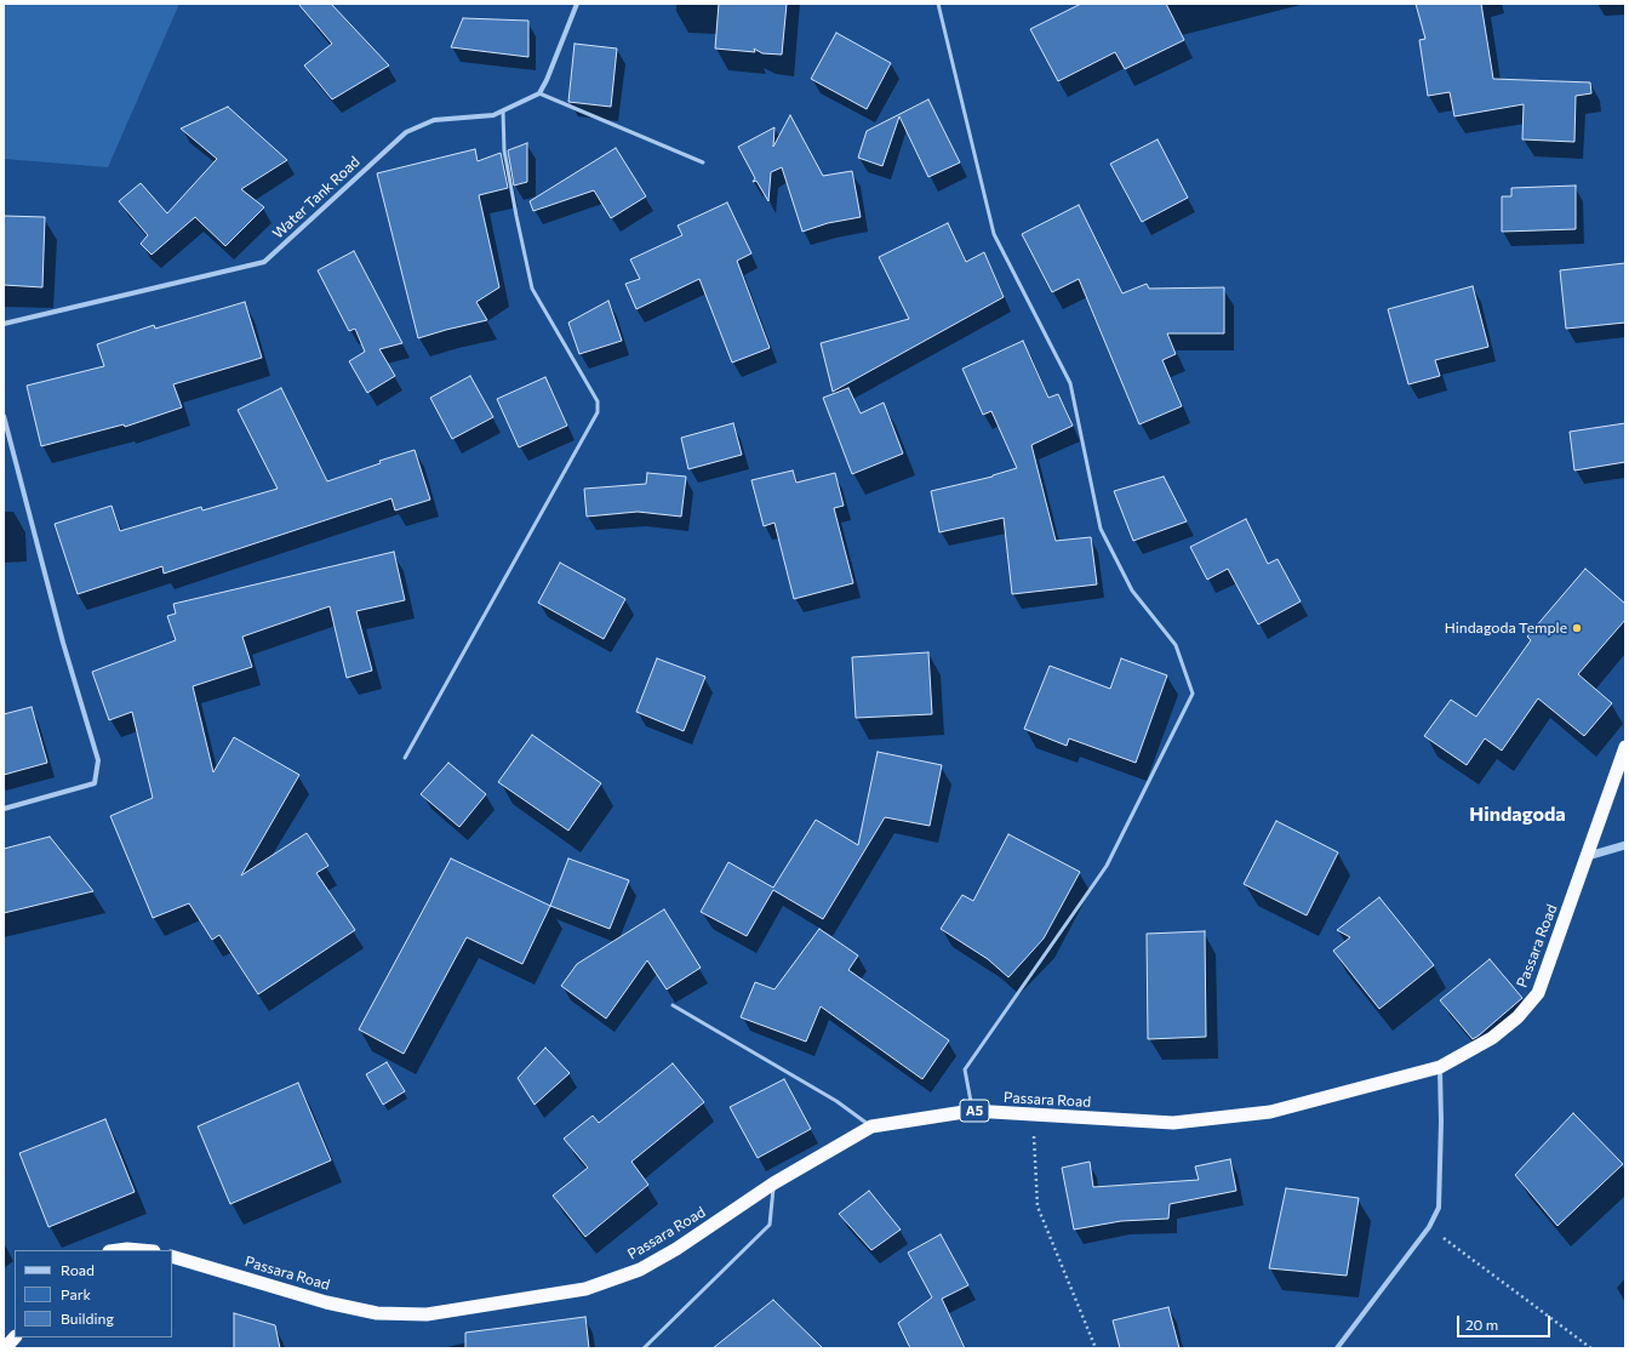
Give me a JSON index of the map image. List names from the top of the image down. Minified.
{"streets":{"highway":["Passara Road","A5"],"street":["Water Tank Road"]},"districts":["Hindagoda"],"places":["Hindagoda Temple"],"legend":["Road","Park","Building"],"scale_bar":"20 m"}
